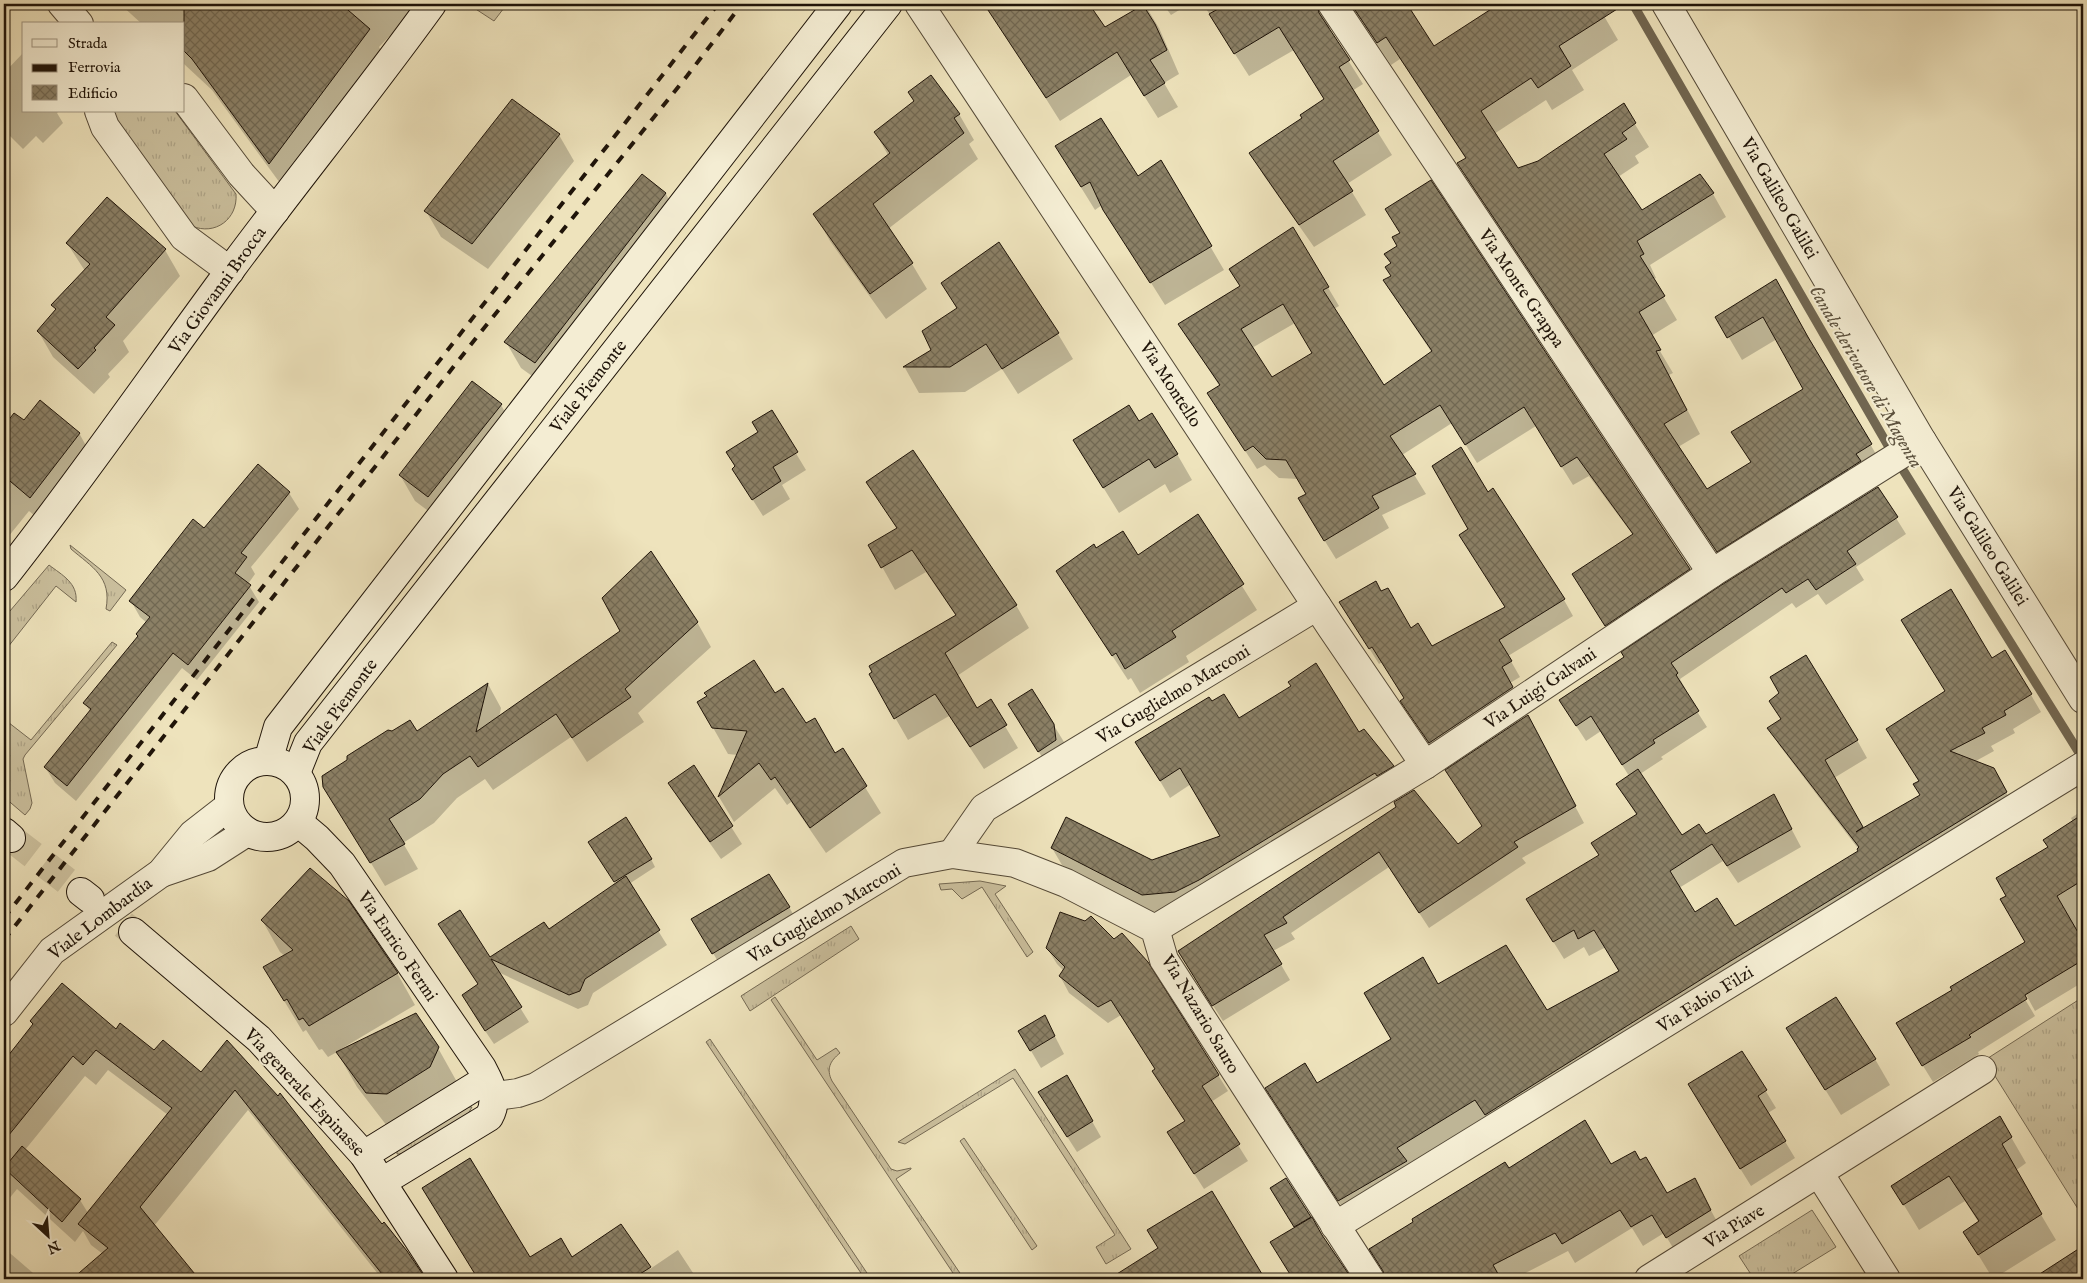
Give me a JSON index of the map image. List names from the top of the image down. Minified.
{"streets":{"street":["Via Galileo Galilei","Via Monte Grappa","Via Giovanni Brocca","Via Montello","Viale Piemonte","Via Luigi Galvani","Via Guglielmo Marconi","Viale Lombardia","Via Enrico Fermi","Via Fabio Filzi","Via Nazario Sauro","Via generale Espinasse","Via Piave"]},"crossings":[["Via Galileo Galilei","Via Luigi Galvani"],["Via Monte Grappa","Via Luigi Galvani"],["Via Montello","Via Luigi Galvani"],["Via Montello","Via Guglielmo Marconi"],["Viale Piemonte","Viale Lombardia"],["Viale Piemonte","Via Enrico Fermi"],["Via Luigi Galvani","Via Nazario Sauro"],["Via Guglielmo Marconi","Via Enrico Fermi"],["Via Guglielmo Marconi","Via generale Espinasse"],["Viale Lombardia","Via Enrico Fermi"],["Via Fabio Filzi","Via Nazario Sauro"]],"water":["Canale derivatore di Magenta"],"legend":["Strada","Ferrovia","Edificio"],"north":"bottom right"}
